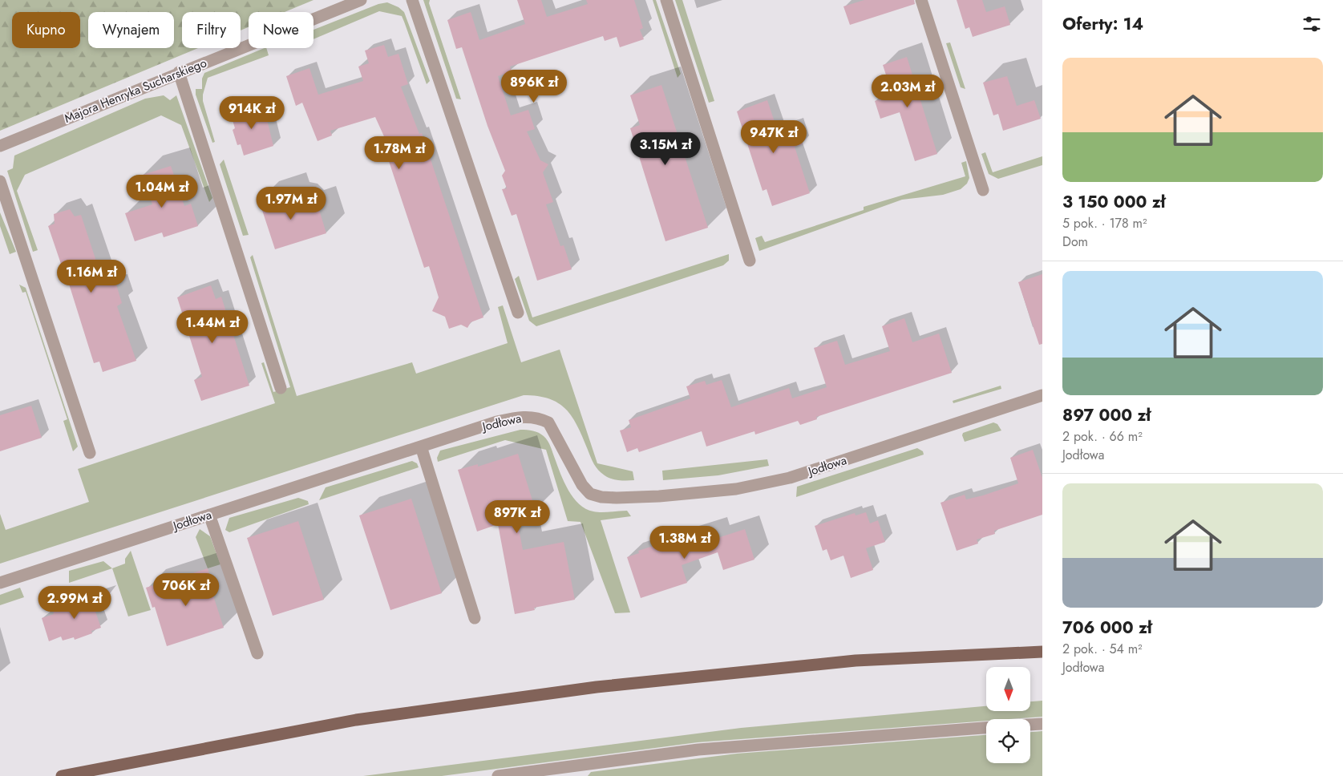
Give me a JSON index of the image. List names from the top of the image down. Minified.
{"streets":{"street":["Majora Henryka Sucharskiego","Jodłowa"]},"north":"bottom","page":{"heading":"Oferty: 14","chip":["Kupno","Wynajem","Filtry","Nowe"],"list":[{"name":"3 150 000 zł","note":"5 pok. · 178 m² · Dom"},{"name":"897 000 zł","note":"2 pok. · 66 m² · Jodłowa"},{"name":"706 000 zł","note":"2 pok. · 54 m² · Jodłowa"}],"price":["896K zł","2.03M zł","914K zł","947K zł","3.15M zł","1.78M zł","1.04M zł","1.97M zł","1.16M zł","1.44M zł","897K zł","1.38M zł","706K zł","2.99M zł"]}}
